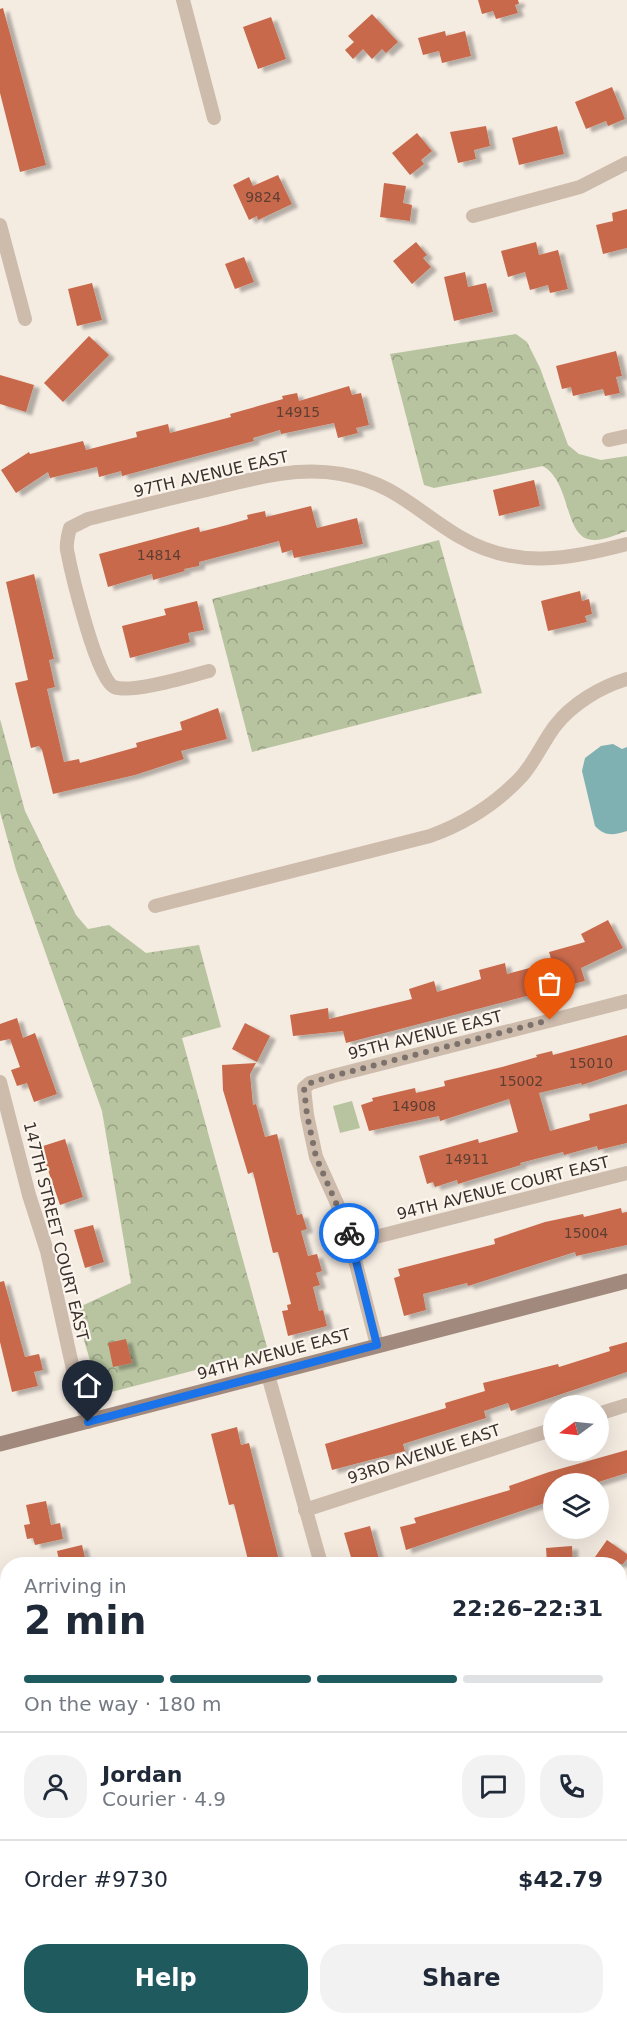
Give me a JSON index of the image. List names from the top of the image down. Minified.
{"streets":{"main road":["94TH AVENUE EAST"],"street":["97TH AVENUE EAST","95TH AVENUE EAST","94TH AVENUE COURT EAST","147TH STREET COURT EAST","93RD AVENUE EAST"]},"crossings":[["95TH AVENUE EAST","94TH AVENUE COURT EAST"],["147TH STREET COURT EAST","94TH AVENUE EAST"]],"house_numbers":["9824","14915","14814","15010","15002","14908","14911","15004"],"north":"left","page":{"heading":["2 min","Arriving in","22:26–22:31"],"panel":["Jordan","Courier · 4.9","Order #9730","$42.79"],"bar":"On the way · 180 m","buttons":["Help","Share"]}}
